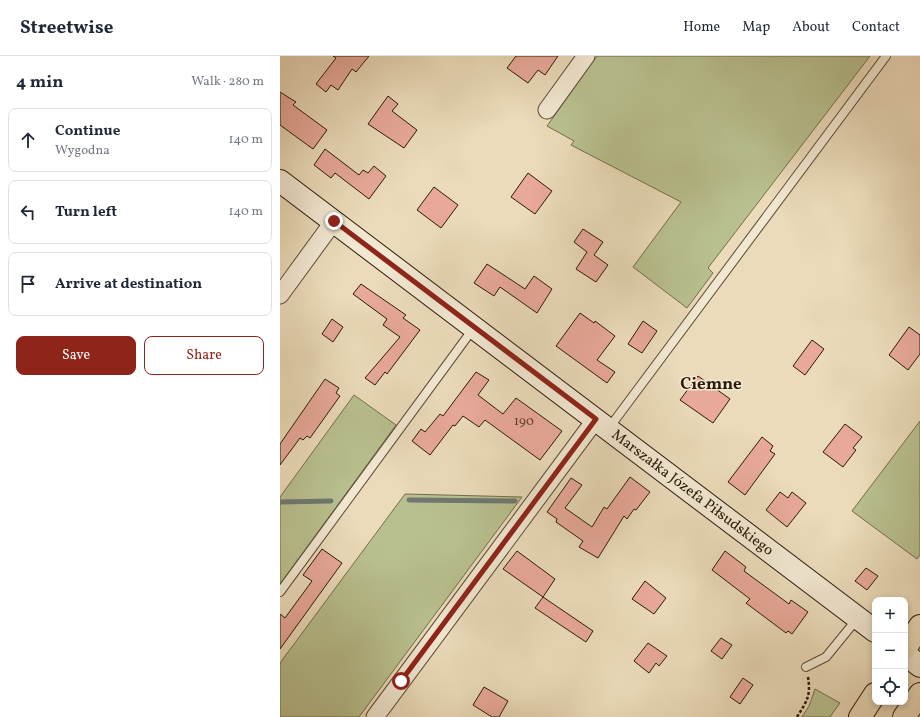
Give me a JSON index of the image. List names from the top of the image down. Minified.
{"streets":{"street":["Marszałka Józefa Piłsudskiego"]},"districts":["Ciemne"],"house_numbers":["190"],"page":{"header":"Streetwise","nav":["Home","Map","About","Contact"],"heading":["4 min","Walk · 280 m"],"list":[["Continue","Wygodna","140 m"],["Turn left","140 m"],"Arrive at destination"],"buttons":["Save","Share"],"map_buttons":["+","−"]}}
